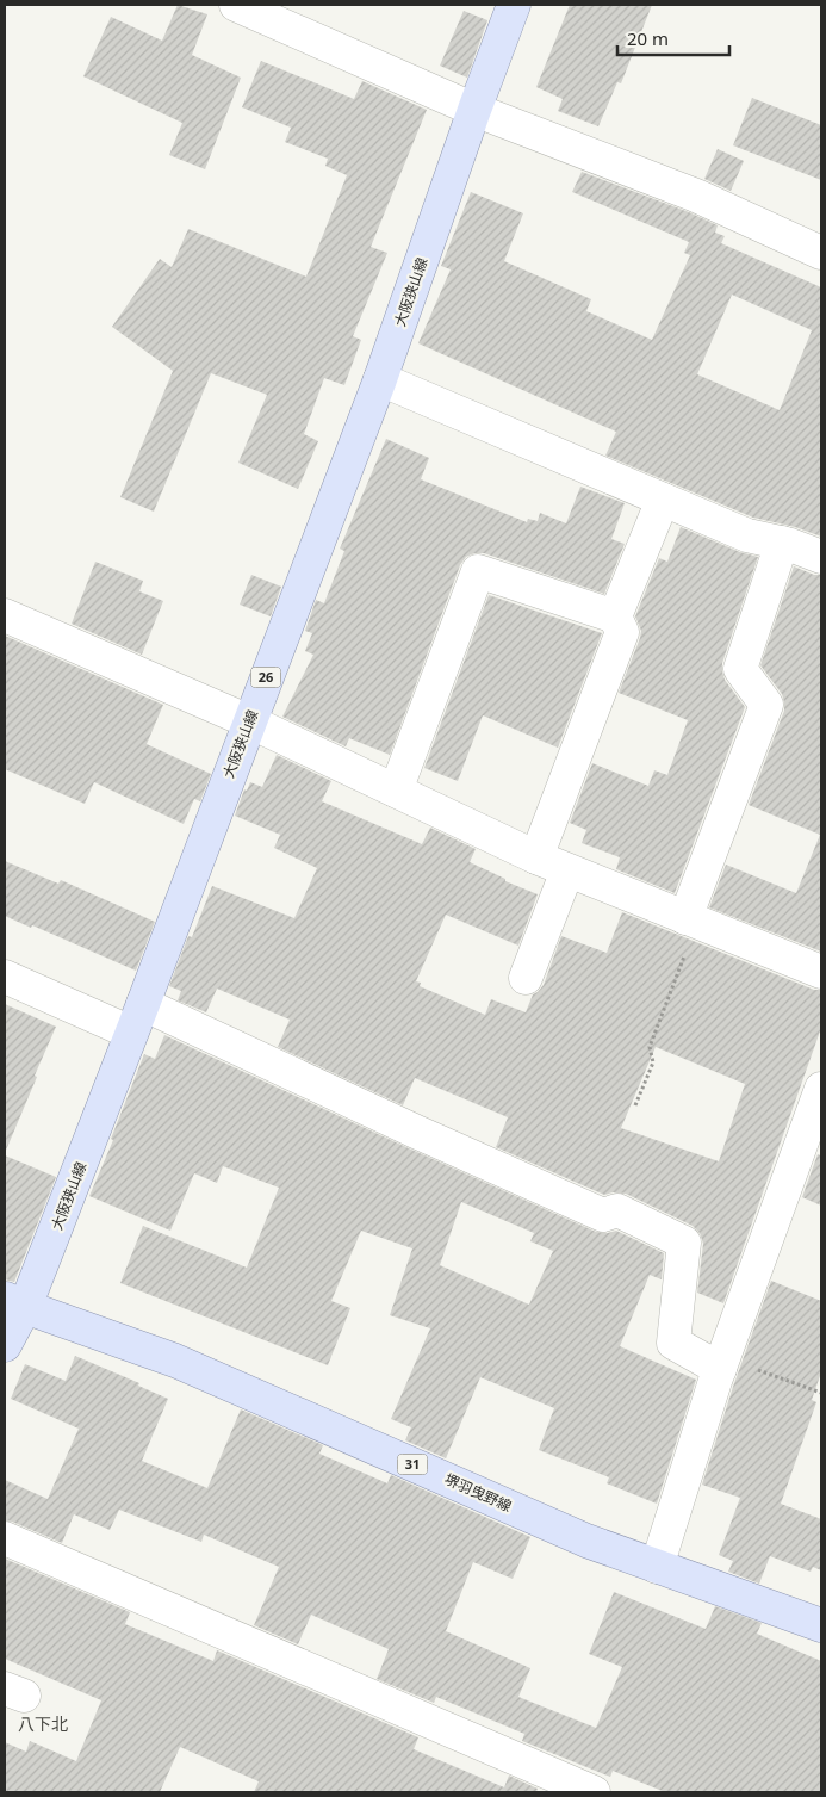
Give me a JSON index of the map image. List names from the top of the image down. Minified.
{"streets":{"main road":["大阪狭山線","26","31","堺羽曳野線"]},"crossings":[["大阪狭山線","堺羽曳野線"]],"districts":["八下北"],"scale_bar":"20 m"}
